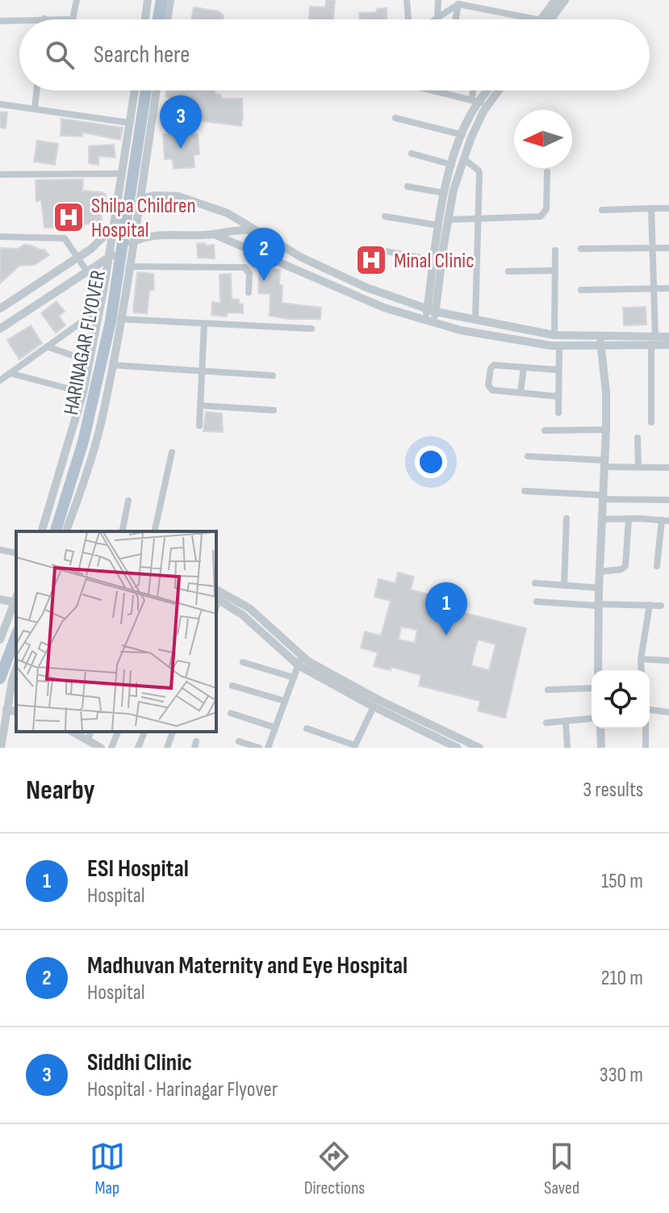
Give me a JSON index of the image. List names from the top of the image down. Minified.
{"streets":{"main road":["HARINAGAR FLYOVER"]},"places":{"hospital":["Shilpa Children Hospital","Minal Clinic"]},"north":"left","page":{"search":"Search here","pins":["3","2","1"],"heading":["Nearby","3 results"],"list":[{"mark":"1","name":"ESI Hospital","note":"Hospital","value":"150 m"},{"mark":"2","name":"Madhuvan Maternity and Eye Hospital","note":"Hospital","value":"210 m"},{"mark":"3","name":"Siddhi Clinic","note":"Hospital · Harinagar Flyover","value":"330 m"}],"nav":["Map","Directions","Saved"]}}
